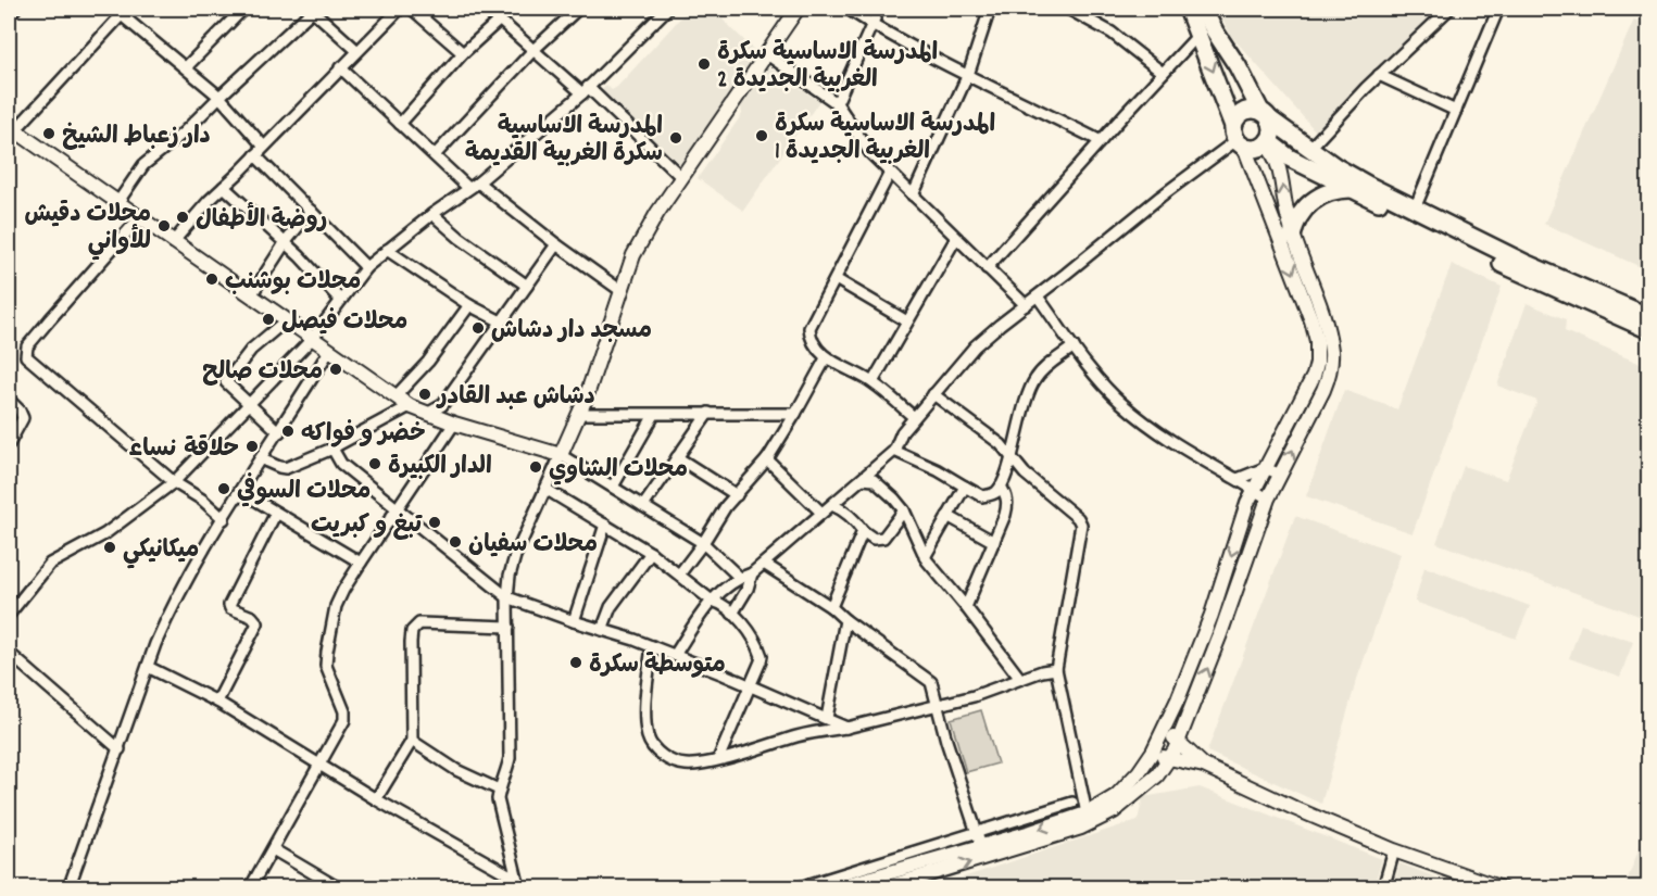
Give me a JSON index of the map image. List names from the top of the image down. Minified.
{"places":["المدرسة الاساسية سكرة الغربية الجديدة 2","دار زعباط الشيخ","المدرسة الاساسية سكرة الغربية الجديدة 1","المدرسة الاساسية سكرة الغربية القديمة","روضة الأطفال","محلات دقيش للأواني","محلات بوشنب","محلات فيصل","مسجد دار دشاش","محلات صالح","دشاش عبد القادر","خضر و فواكه","حلاقة نساء","الدار الكبيرة","محلات الشاوي","محلات السوفي","تبغ و كبريت","محلات سفيان","ميكانيكي","متوسطة سكرة"]}
